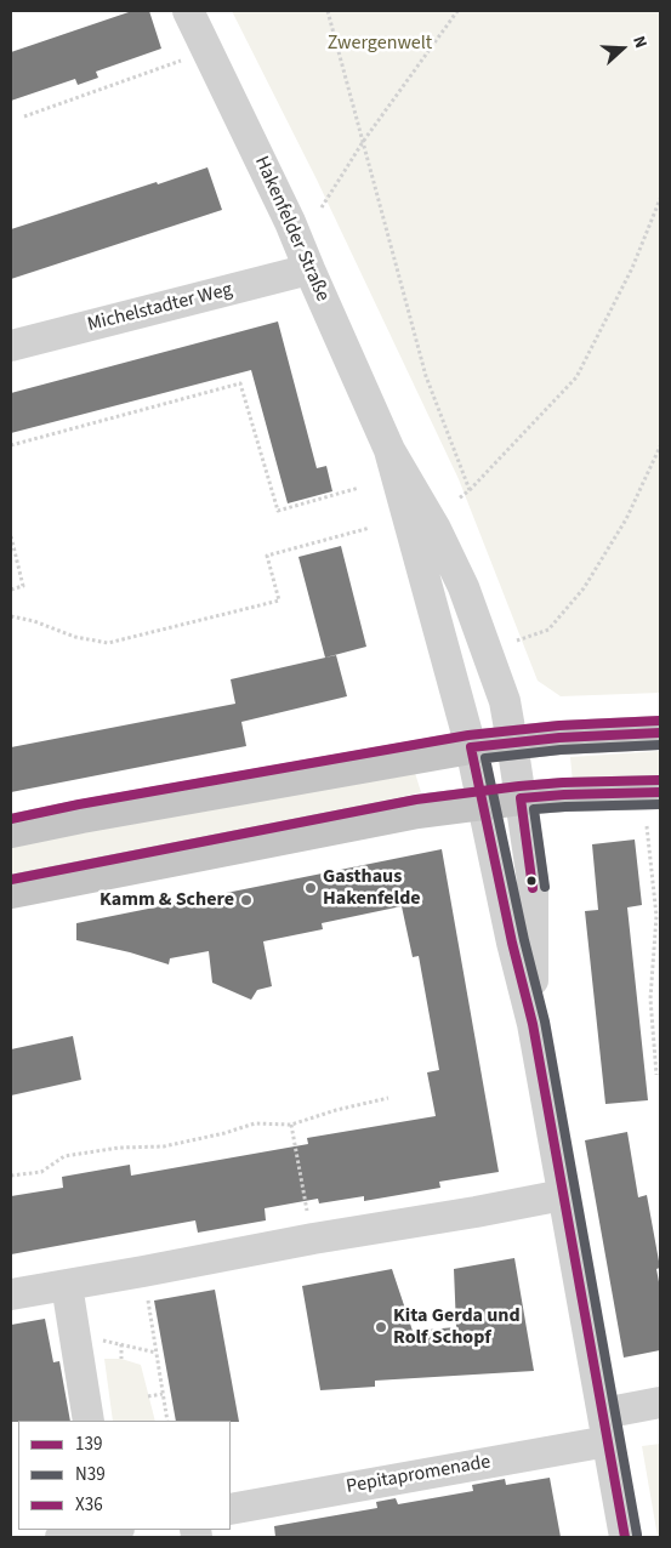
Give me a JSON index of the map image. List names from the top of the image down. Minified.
{"streets":{"street":["Hakenfelder Straße","Michelstadter Weg","Pepitapromenade"]},"crossings":[["Hakenfelder Straße","Michelstadter Weg"]],"parks":["Zwergenwelt"],"places":["Gasthaus Hakenfelde","Kamm & Schere","Kita Gerda und Rolf Schopf"],"lines":["transit line X36","transit line 139","transit line N39"],"legend":["139","N39","X36"],"north":"right"}
